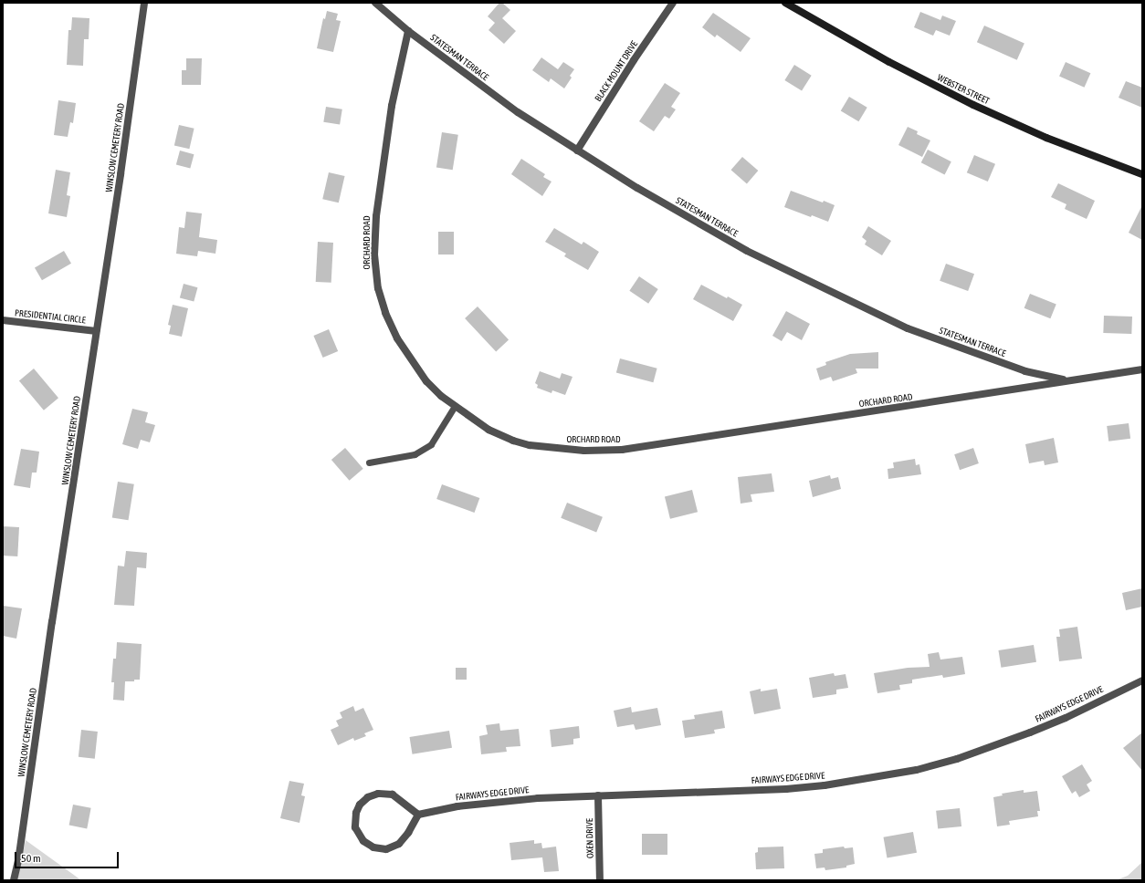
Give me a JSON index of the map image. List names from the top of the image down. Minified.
{"streets":{"street":["STATESMAN TERRACE","BLACK MOUNT DRIVE","WEBSTER STREET","WINSLOW CEMETERY ROAD","ORCHARD ROAD","PRESIDENTIAL CIRCLE","FAIRWAYS EDGE DRIVE","OXEN DRIVE"]},"crossings":[["STATESMAN TERRACE","BLACK MOUNT DRIVE"],["STATESMAN TERRACE","ORCHARD ROAD"],["WINSLOW CEMETERY ROAD","PRESIDENTIAL CIRCLE"],["FAIRWAYS EDGE DRIVE","OXEN DRIVE"]],"scale_bar":"50 m"}
